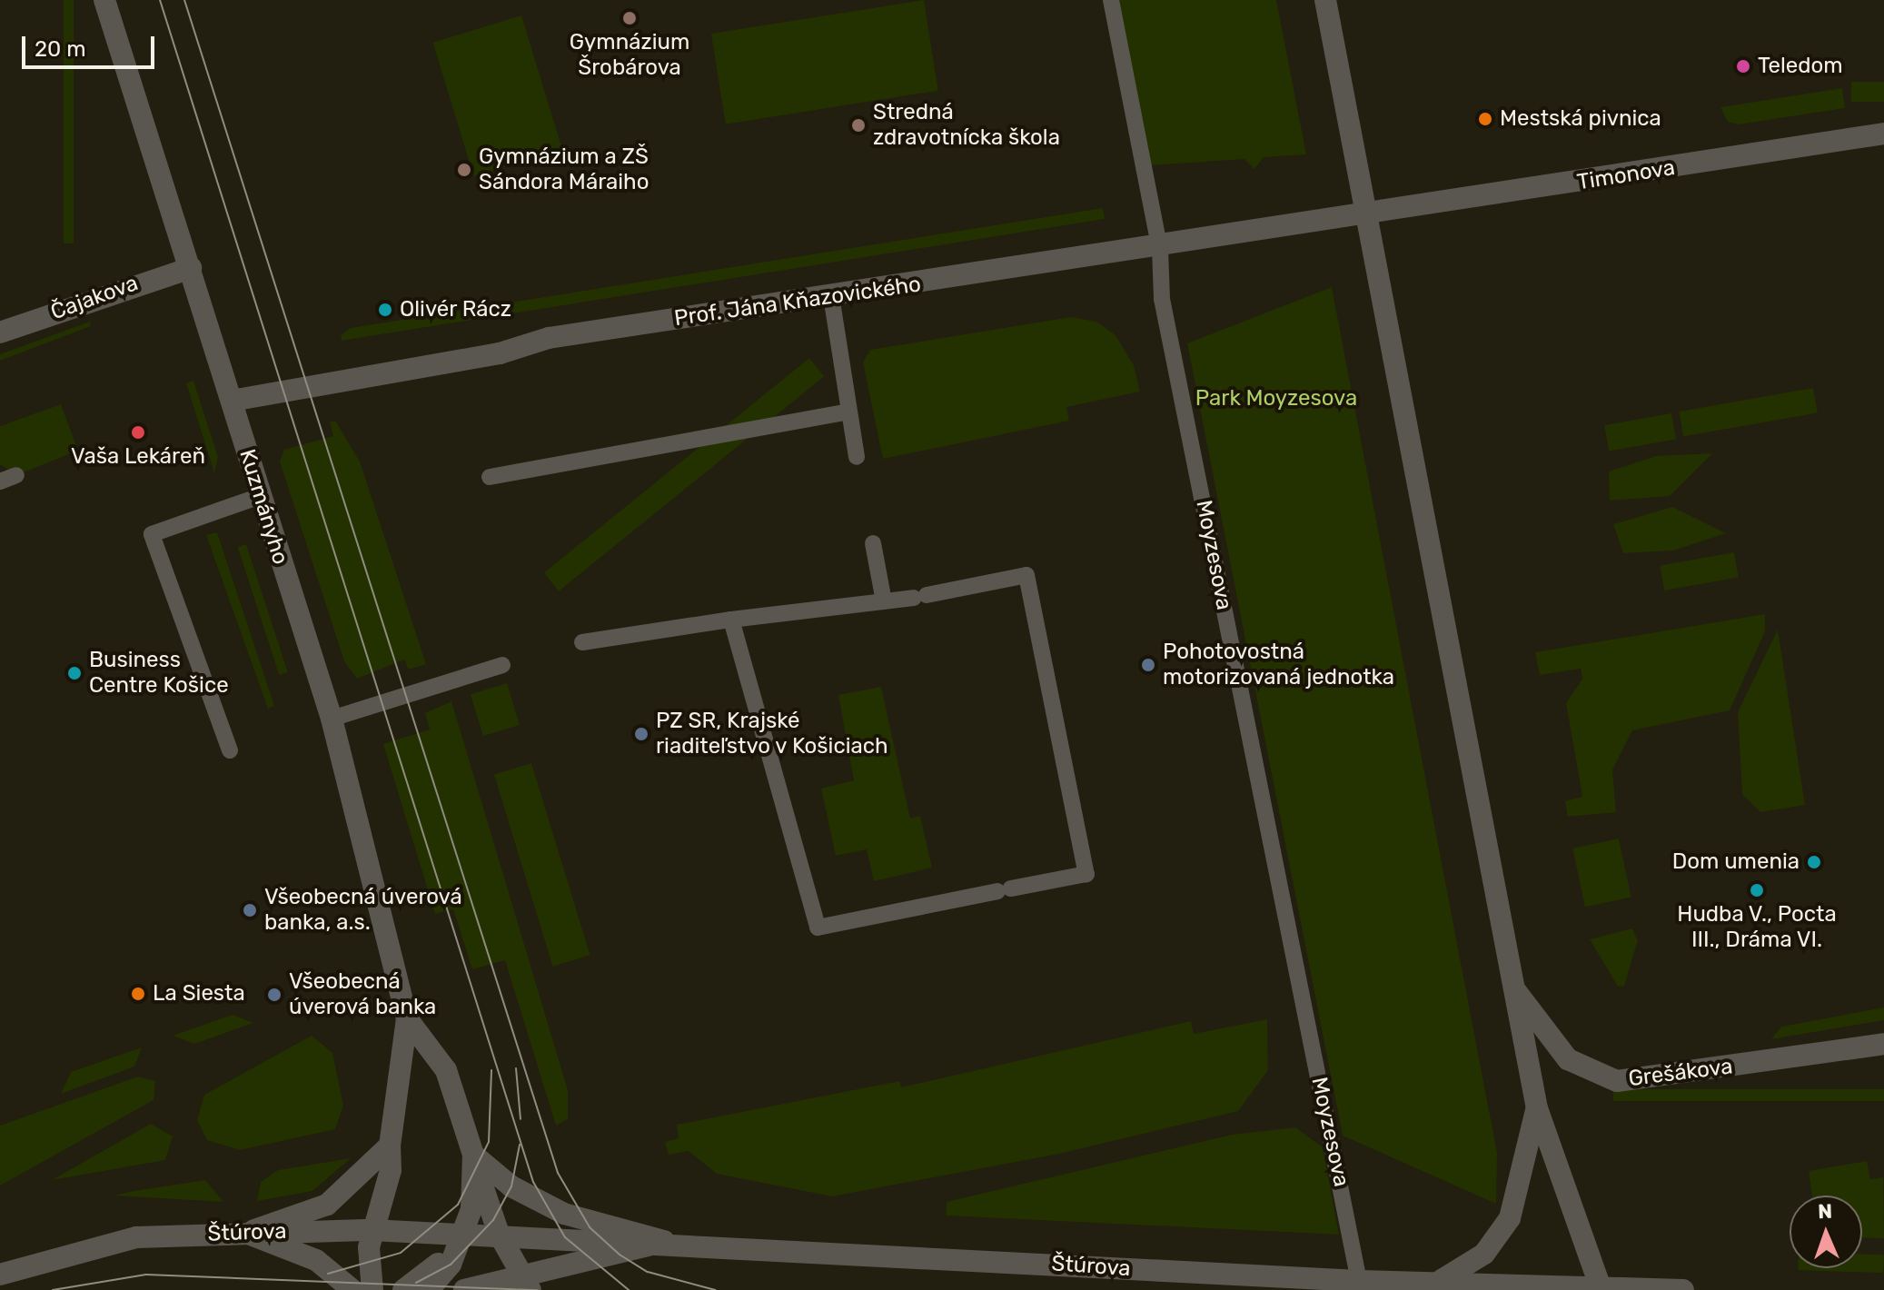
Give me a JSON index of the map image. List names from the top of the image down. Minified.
{"streets":{"street":["Timonova","Čajakova","Prof. Jána Kňazovického","Kuzmányho","Grešákova","Štúrova"],"lane":["Moyzesova"]},"crossings":[["Timonova","Prof. Jána Kňazovického"],["Čajakova","Kuzmányho"],["Prof. Jána Kňazovického","Kuzmányho"],["Prof. Jána Kňazovického","Moyzesova"],["Kuzmányho","Štúrova"],["Moyzesova","Štúrova"]],"parks":["Park Moyzesova"],"places":["Gymnázium Šrobárova","Teledom","Mestská pivnica","Stredná zdravotnícka škola","Gymnázium a ZŠ Sándora Máraiho","Olivér Rácz","Vaša Lekáreň","Pohotovostná motorizovaná jednotka","Business Centre Košice","PZ SR, Krajské riaditeľstvo v Košiciach","Dom umenia","Hudba V., Pocta III., Dráma VI.","Všeobecná úverová banka, a.s.","La Siesta","Všeobecná úverová banka"],"scale_bar":"20 m","north":"top"}
